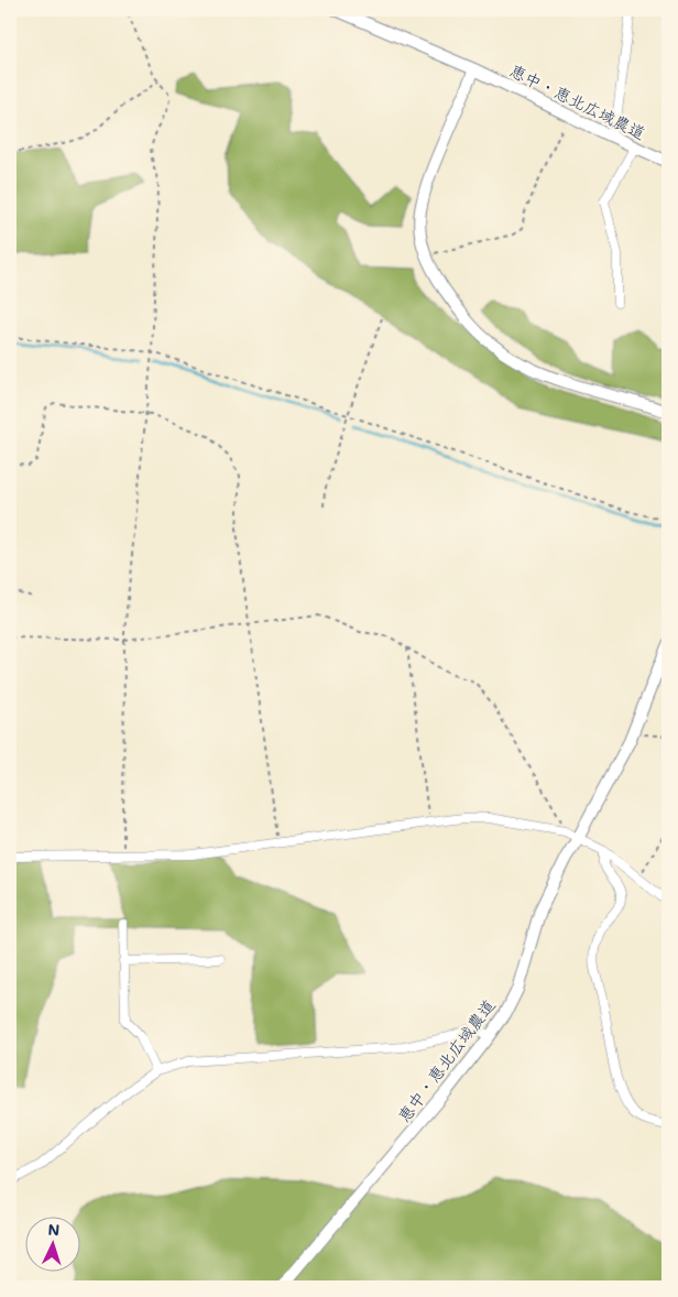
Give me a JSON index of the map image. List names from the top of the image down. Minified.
{"streets":{"street":["恵中・恵北広域農道"]},"north":"top"}
